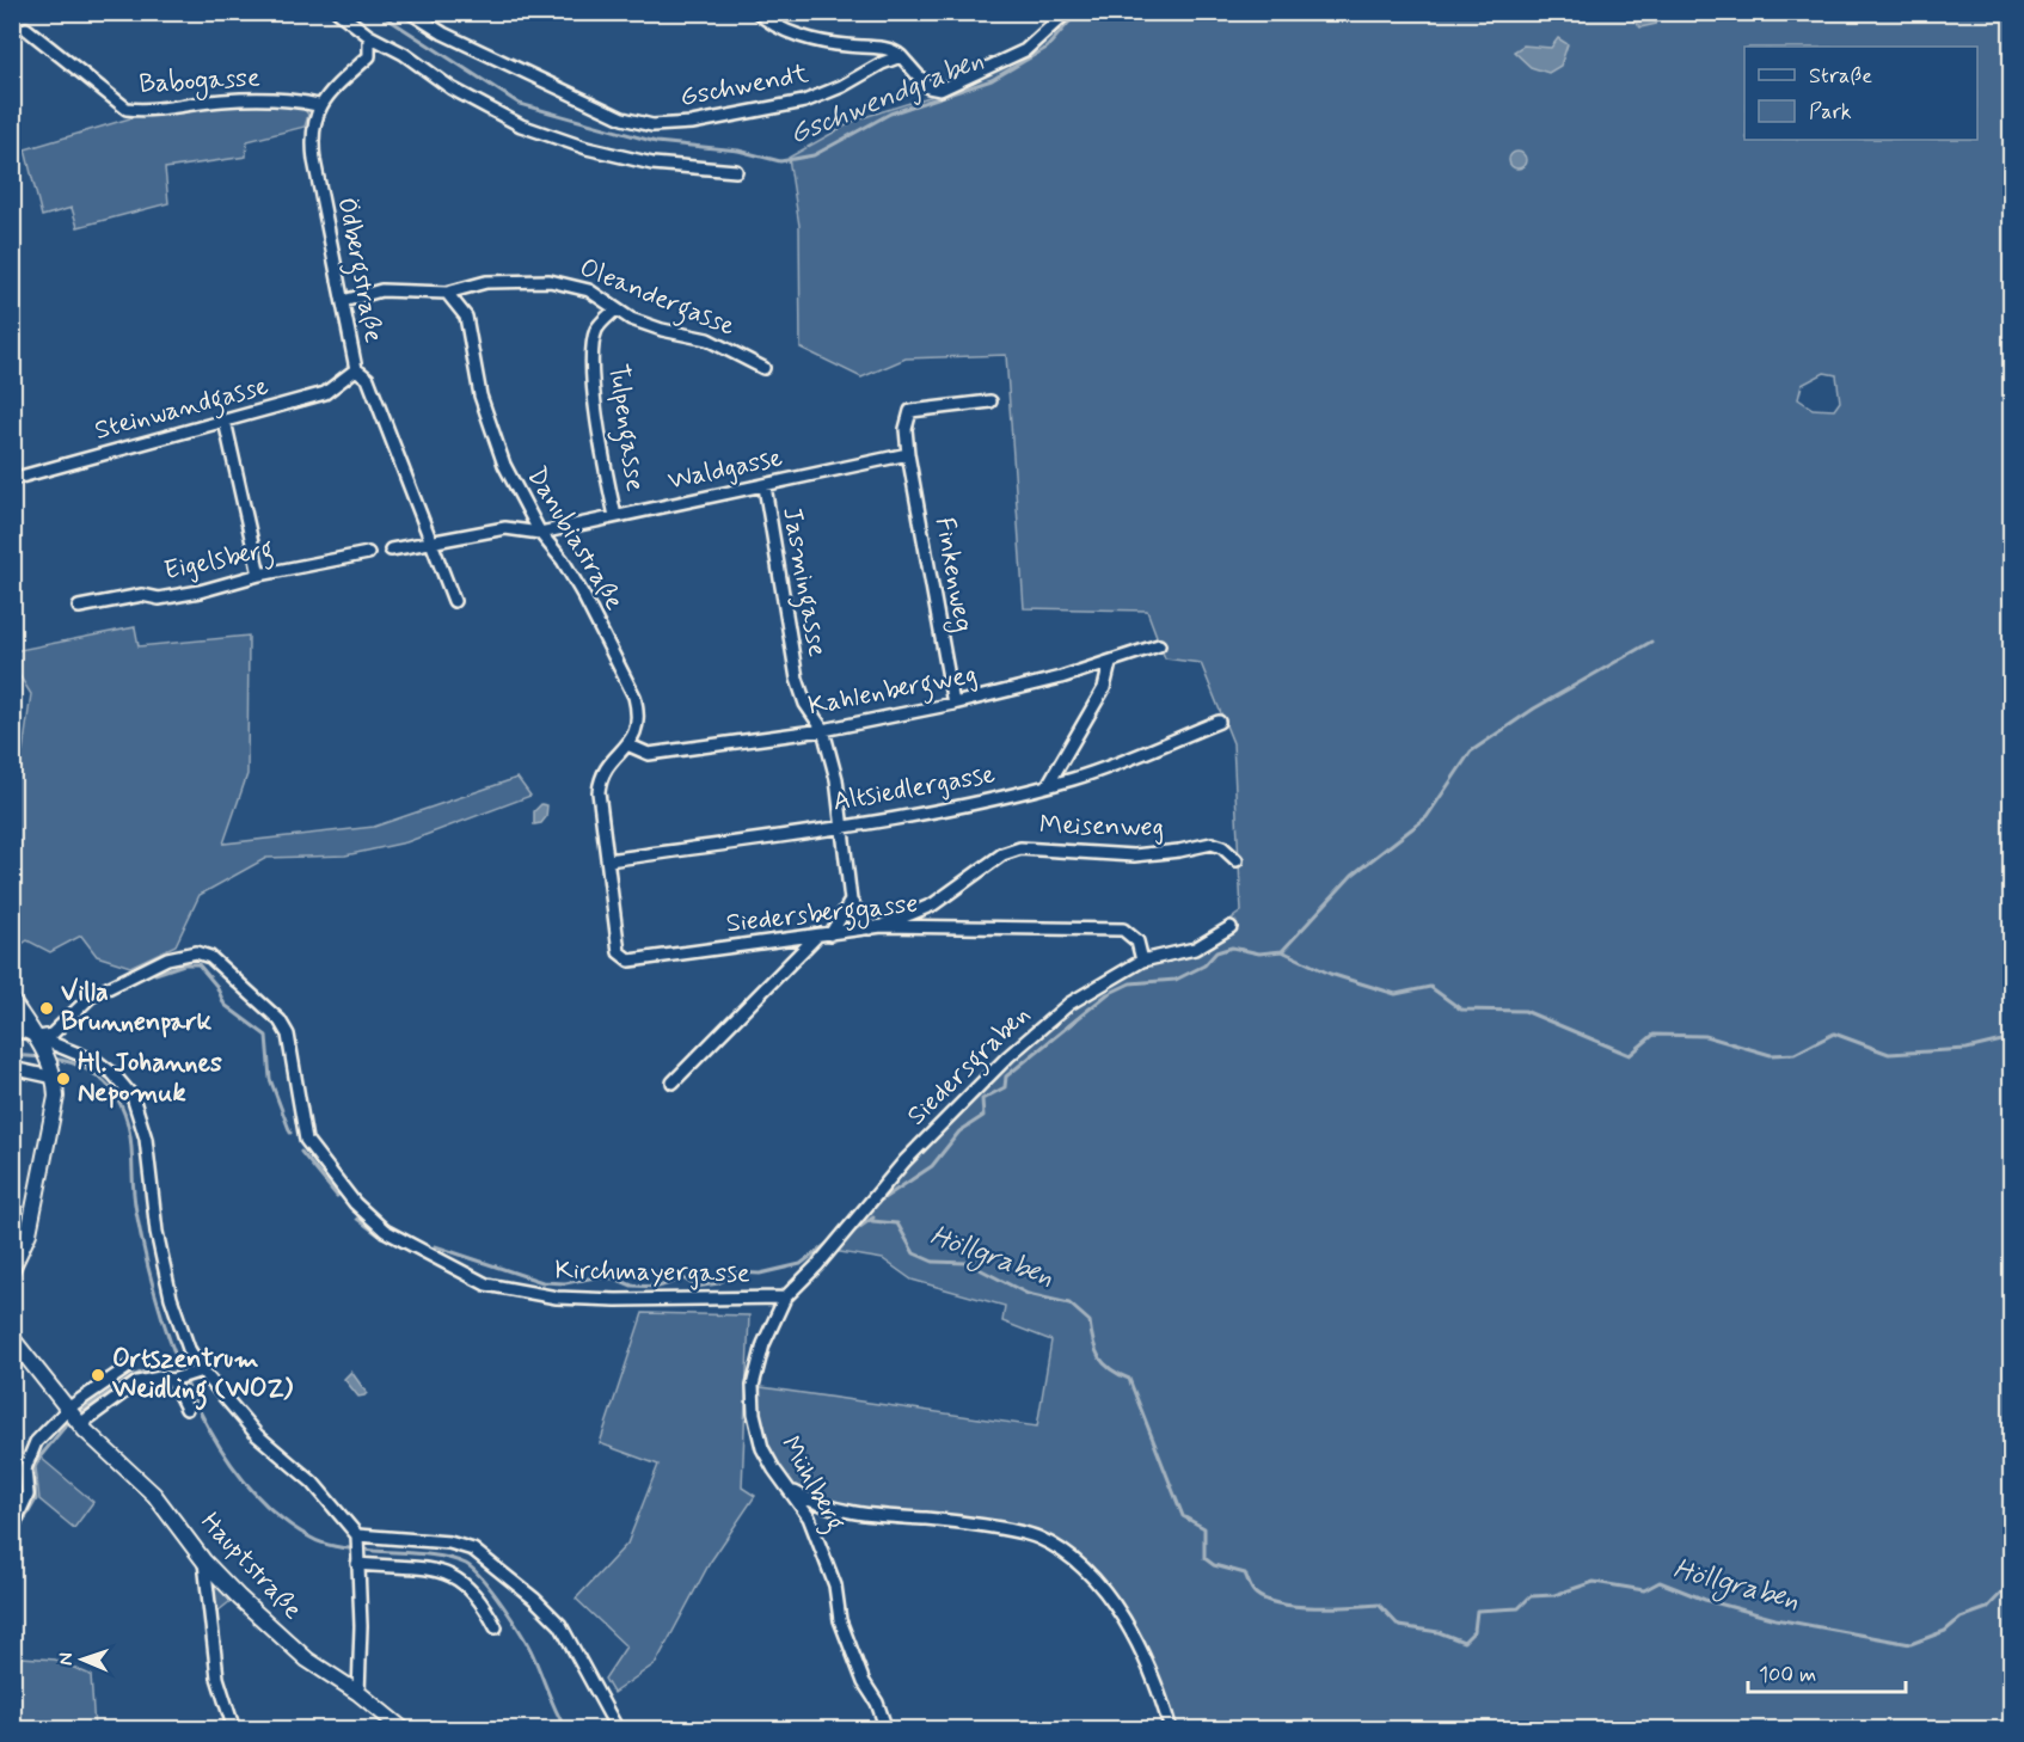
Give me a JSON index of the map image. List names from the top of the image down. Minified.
{"streets":{"main road":["Hauptstraße"],"street":["Babogasse","Gschwendt","Ödbergstraße","Oleandergasse","Steinwandgasse","Tulpengasse","Waldgasse","Danubiastraße","Eigelsberg","Finkenweg","Jasmingasse","Kahlenbergweg","Altsiedlergasse","Meisenweg","Siedersberggasse","Siedersgraben","Kirchmayergasse","Mühlberg"]},"crossings":[["Babogasse","Ödbergstraße"],["Ödbergstraße","Steinwandgasse"],["Ödbergstraße","Waldgasse"],["Oleandergasse","Tulpengasse"],["Oleandergasse","Danubiastraße"],["Tulpengasse","Waldgasse"],["Waldgasse","Danubiastraße"],["Waldgasse","Finkenweg"],["Waldgasse","Jasmingasse"],["Danubiastraße","Kahlenbergweg"],["Finkenweg","Kahlenbergweg"],["Jasmingasse","Kahlenbergweg"],["Jasmingasse","Altsiedlergasse"],["Jasmingasse","Meisenweg"],["Jasmingasse","Siedersberggasse"],["Altsiedlergasse","Siedersberggasse"],["Meisenweg","Siedersberggasse"],["Siedersberggasse","Siedersgraben"],["Siedersgraben","Kirchmayergasse"],["Siedersgraben","Mühlberg"],["Kirchmayergasse","Mühlberg"]],"water":["Gschwendgraben","Höllgraben"],"places":["Villa Brunnenpark","Hl. Johannes Nepomuk","Ortszentrum Weidling (WOZ)"],"legend":["Straße","Park"],"scale_bar":"100 m","north":"left"}
